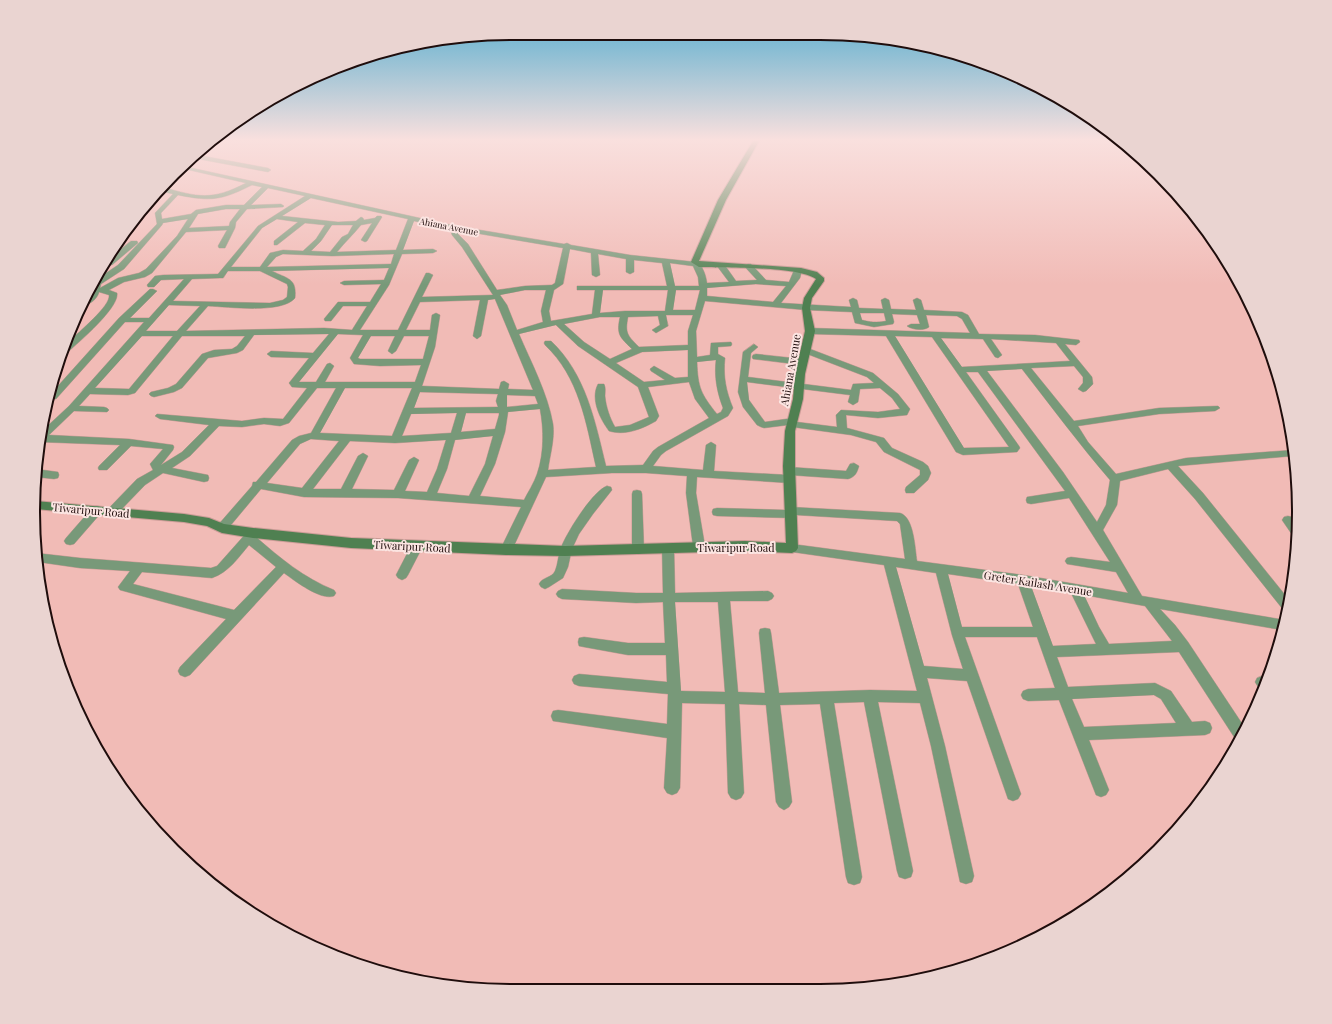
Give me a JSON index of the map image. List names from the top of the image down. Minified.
{"streets":{"street":["Ahiana Avenue","Tiwaripur Road","Greter Kailash Avenue"]},"crossings":[["Ahiana Avenue","Tiwaripur Road"],["Ahiana Avenue","Greter Kailash Avenue"],["Tiwaripur Road","Greter Kailash Avenue"]]}
